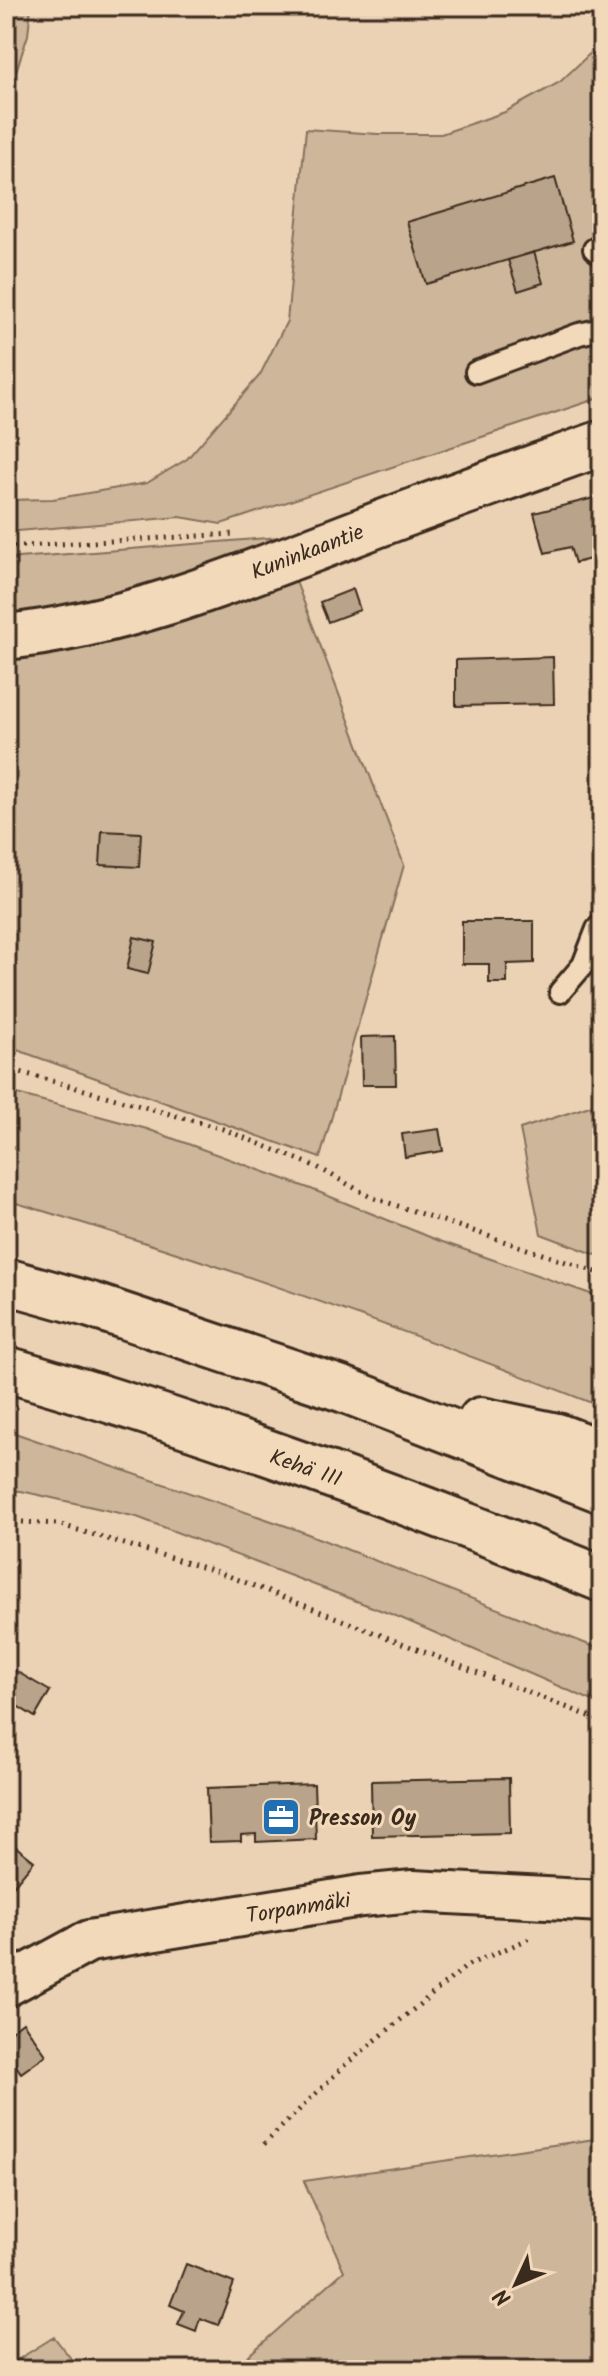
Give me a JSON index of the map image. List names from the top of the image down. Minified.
{"streets":{"main road":["Kuninkaantie","Kehä III"],"street":["Torpanmäki"]},"places":{"office":["Presson Oy"]},"north":"bottom left"}
